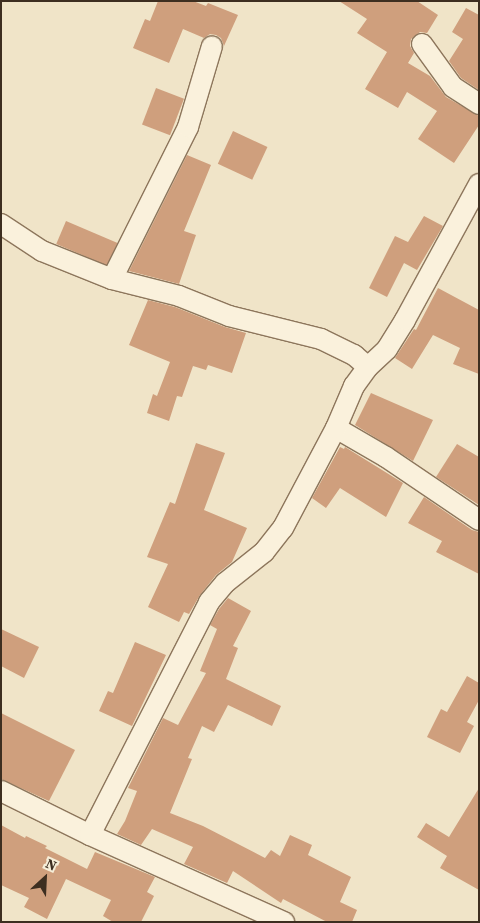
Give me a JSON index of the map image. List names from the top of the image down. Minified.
{"north":"top right"}
